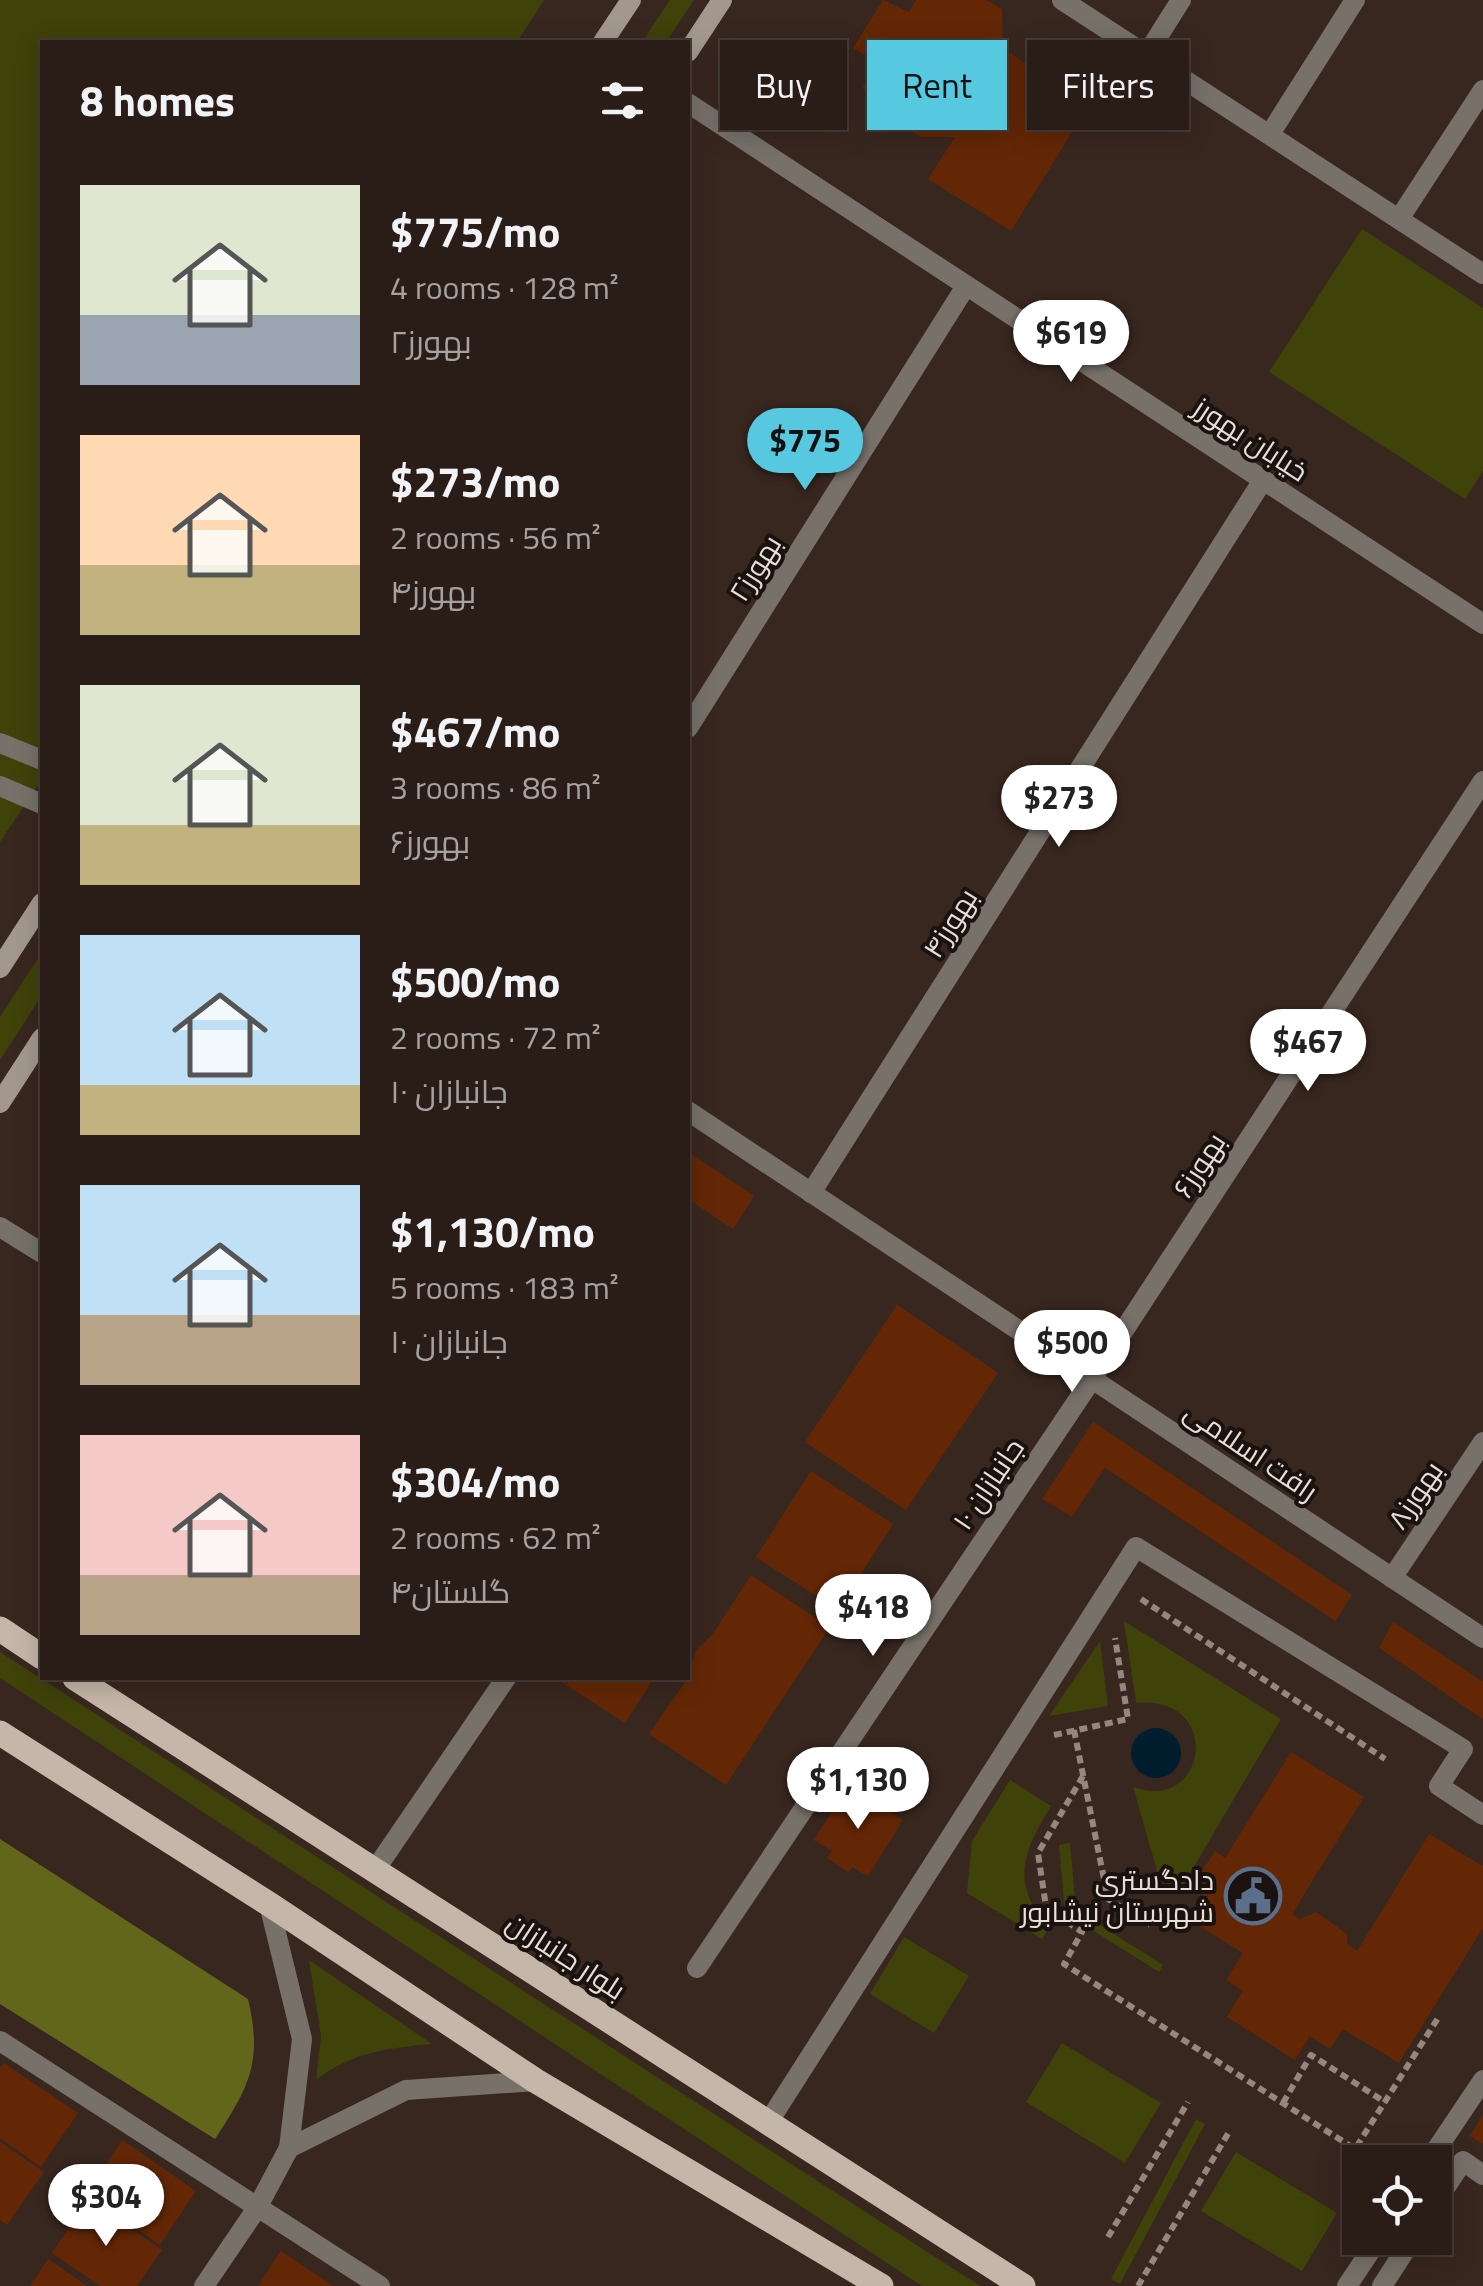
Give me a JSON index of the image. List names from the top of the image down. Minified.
{"streets":{"main road":["بلوار جانبازان"],"street":["خیابان بهورز","بهورز۲","بهورز۴","بهورز۶","رافت اسلامی","جانبازان ۱۰","بهورز۸"]},"crossings":[["خیابان بهورز","بهورز۲"],["خیابان بهورز","بهورز۴"],["بهورز۴","رافت اسلامی"],["بهورز۶","رافت اسلامی"],["بهورز۶","جانبازان ۱۰"],["رافت اسلامی","جانبازان ۱۰"],["رافت اسلامی","بهورز۸"]],"places":{"public building":["دادگستری شهرستان نیشابور"]},"page":{"chip":["Buy","Rent","Filters"],"heading":"8 homes","list":[{"name":"$775/mo","note":"4 rooms · 128 m² · بهورز۲"},{"name":"$273/mo","note":"2 rooms · 56 m² · بهورز۴"},{"name":"$467/mo","note":"3 rooms · 86 m² · بهورز۶"},{"name":"$500/mo","note":"2 rooms · 72 m² · جانبازان ۱۰"},{"name":"$1,130/mo","note":"5 rooms · 183 m² · جانبازان ۱۰"},{"name":"$304/mo","note":"2 rooms · 62 m² · گلستان۴"}],"price":["$619","$775","$273","$467","$500","$418","$1,130","$304"]}}
